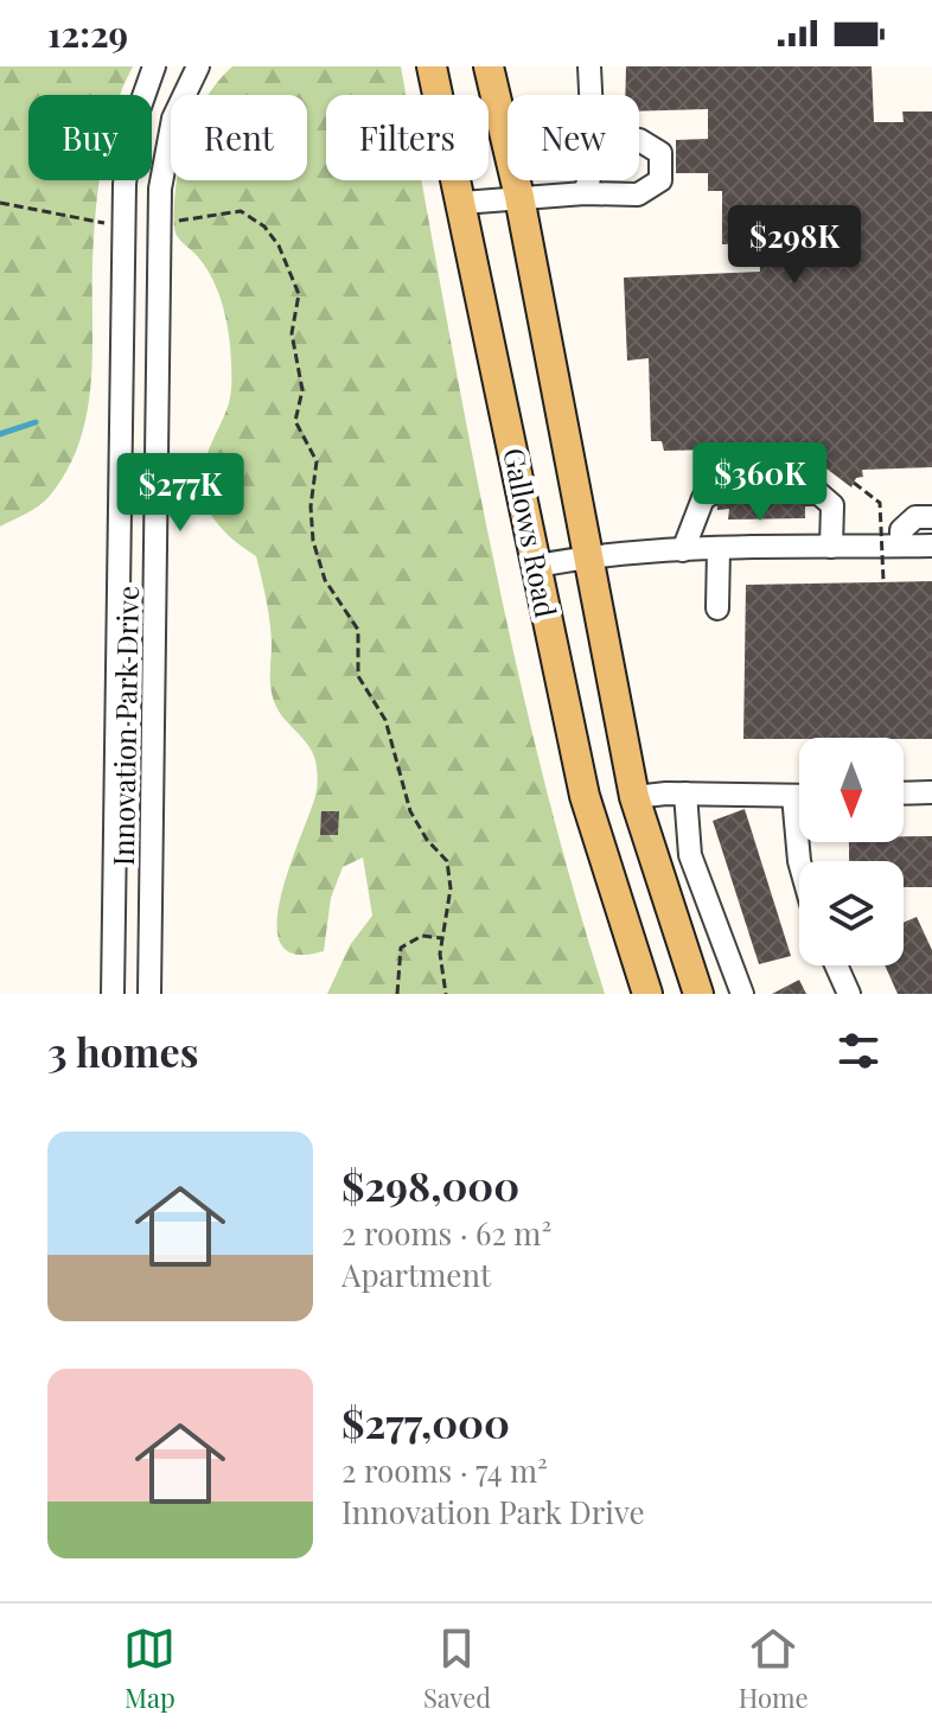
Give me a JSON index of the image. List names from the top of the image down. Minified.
{"streets":{"main road":["Gallows Road"],"street":["Innovation Park Drive"]},"north":"bottom","page":{"status":"12:29","chip":["Buy","Rent","Filters","New"],"price":["$298K","$360K","$277K"],"heading":"3 homes","list":[{"name":"$298,000","note":"2 rooms · 62 m² · Apartment"},{"name":"$277,000","note":"2 rooms · 74 m² · Innovation Park Drive"}],"tabs":["Map","Saved","Home"]}}
